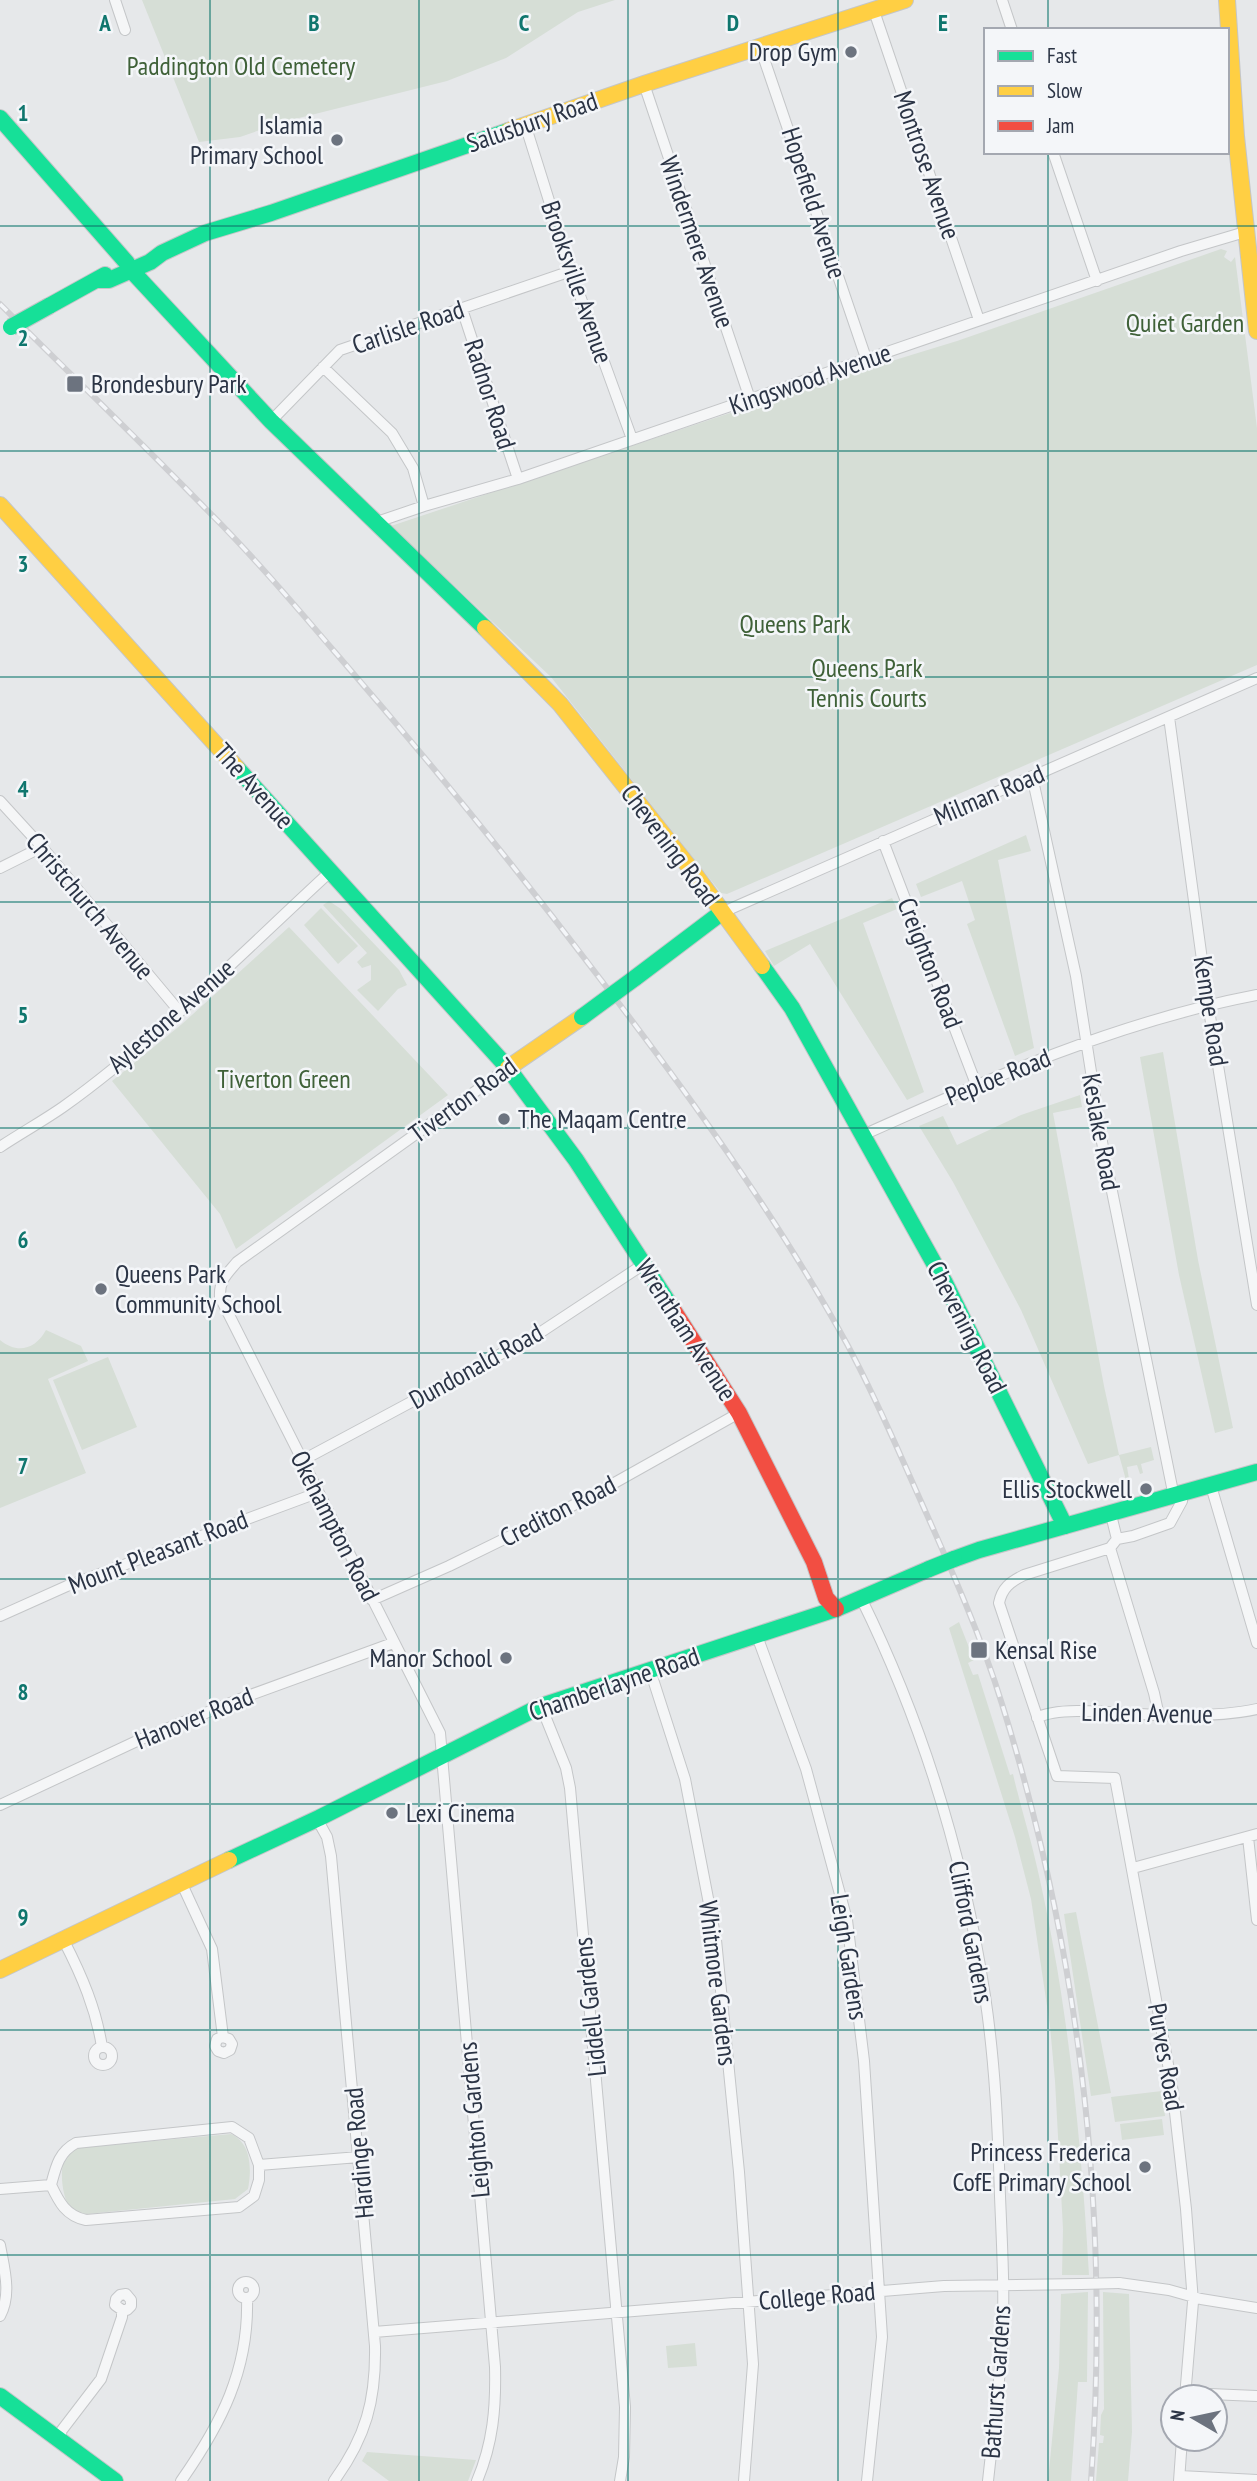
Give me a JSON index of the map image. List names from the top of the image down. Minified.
{"streets":{"street":["Salusbury Road","Montrose Avenue","Hopefield Avenue","Windermere Avenue","Brooksville Avenue","Carlisle Road","Kingswood Avenue","Radnor Road","The Avenue","Milman Road","Chevening Road","Christchurch Avenue","Creighton Road","Kempe Road","Aylestone Avenue","Peploe Road","Tiverton Road","Keslake Road","Wrentham Avenue","Dundonald Road","Crediton Road","Okehampton Road","Mount Pleasant Road","Chamberlayne Road","Linden Avenue","Hanover Road","Clifford Gardens","Leigh Gardens","Whitmore Gardens","Liddell Gardens","Purves Road","Leighton Gardens","Hardinge Road","College Road","Bathurst Gardens"]},"crossings":[["Salusbury Road","Montrose Avenue"],["Salusbury Road","Hopefield Avenue"],["Salusbury Road","Windermere Avenue"],["Salusbury Road","Brooksville Avenue"],["Salusbury Road","Chevening Road"],["Montrose Avenue","Kingswood Avenue"],["Hopefield Avenue","Kingswood Avenue"],["Windermere Avenue","Kingswood Avenue"],["Brooksville Avenue","Carlisle Road"],["Brooksville Avenue","Kingswood Avenue"],["Carlisle Road","Radnor Road"],["Carlisle Road","Chevening Road"],["Kingswood Avenue","Radnor Road"],["Kingswood Avenue","Chevening Road"],["The Avenue","Aylestone Avenue"],["The Avenue","Tiverton Road"],["The Avenue","Wrentham Avenue"],["Milman Road","Chevening Road"],["Milman Road","Creighton Road"],["Milman Road","Kempe Road"],["Milman Road","Tiverton Road"],["Milman Road","Keslake Road"],["Chevening Road","Peploe Road"],["Chevening Road","Tiverton Road"],["Chevening Road","Chamberlayne Road"],["Christchurch Avenue","Aylestone Avenue"],["Creighton Road","Peploe Road"],["Kempe Road","Peploe Road"],["Peploe Road","Keslake Road"],["Tiverton Road","Wrentham Avenue"],["Tiverton Road","Okehampton Road"],["Keslake Road","Chamberlayne Road"],["Wrentham Avenue","Dundonald Road"],["Wrentham Avenue","Crediton Road"],["Wrentham Avenue","Chamberlayne Road"],["Dundonald Road","Okehampton Road"],["Crediton Road","Okehampton Road"],["Okehampton Road","Mount Pleasant Road"],["Okehampton Road","Chamberlayne Road"],["Okehampton Road","Hanover Road"],["Okehampton Road","Leighton Gardens"],["Chamberlayne Road","Clifford Gardens"],["Chamberlayne Road","Leigh Gardens"],["Chamberlayne Road","Whitmore Gardens"],["Chamberlayne Road","Liddell Gardens"],["Chamberlayne Road","Leighton Gardens"],["Chamberlayne Road","Hardinge Road"],["Linden Avenue","Purves Road"],["Clifford Gardens","College Road"],["Clifford Gardens","Bathurst Gardens"],["Leigh Gardens","College Road"],["Whitmore Gardens","College Road"],["Liddell Gardens","College Road"],["Purves Road","College Road"],["Leighton Gardens","College Road"],["Hardinge Road","College Road"],["College Road","Bathurst Gardens"]],"parks":["Paddington Old Cemetery","Quiet Garden","Queens Park","Queens Park Tennis Courts","Tiverton Green"],"places":{"other":["Drop Gym","Islamia Primary School","The Maqam Centre","Queens Park Community School","Ellis Stockwell","Manor School","Lexi Cinema","Princess Frederica CofE Primary School"],"transit":["Brondesbury Park","Kensal Rise"]},"legend":["Fast","Slow","Jam"],"north":"left","grid":{"columns":["A","B","C","D","E"],"rows":["1","2","3","4","5","6","7","8","9"]}}
